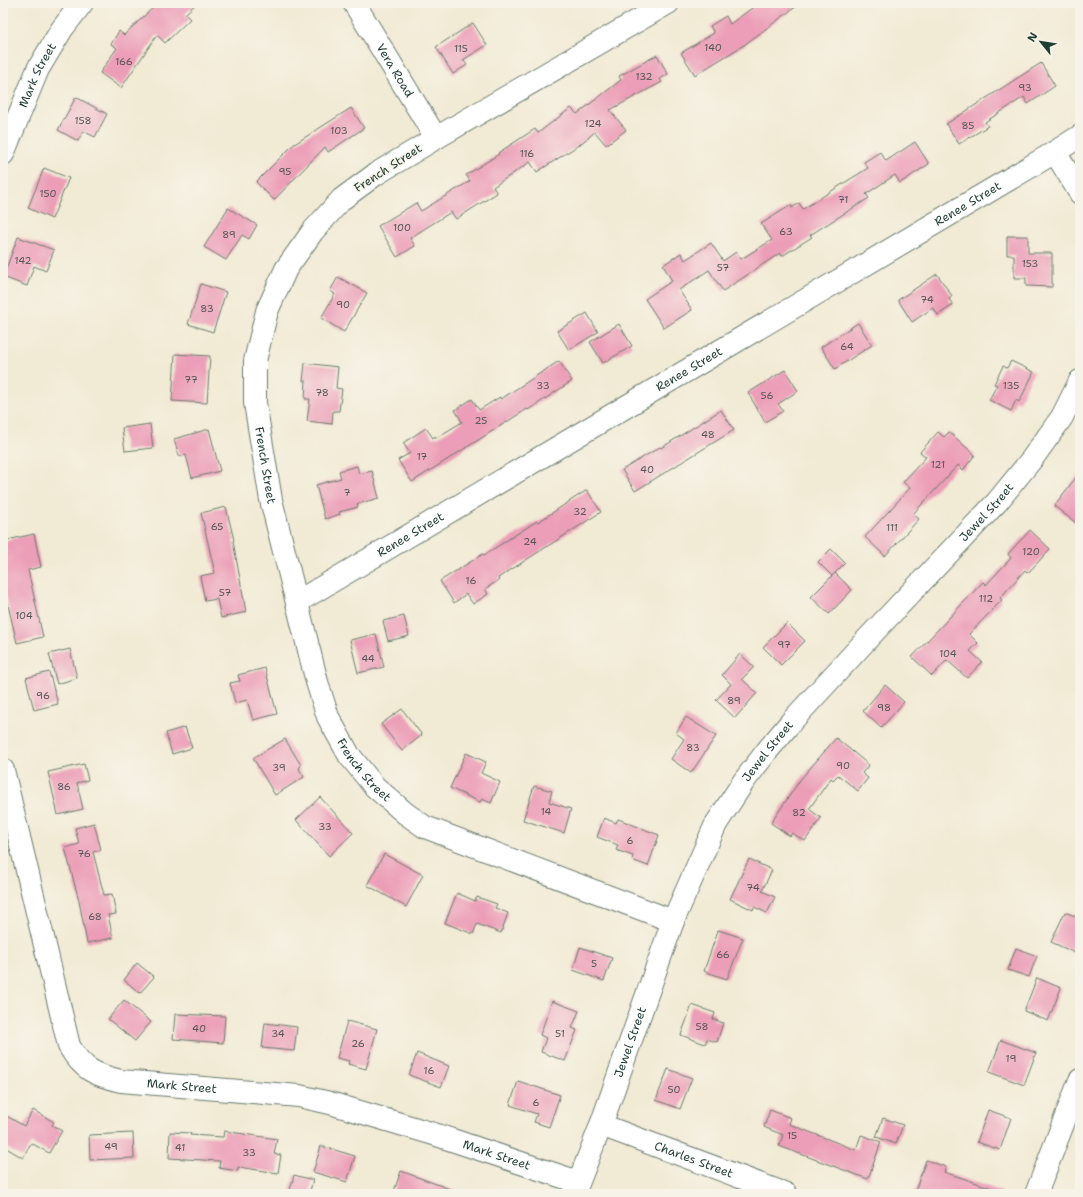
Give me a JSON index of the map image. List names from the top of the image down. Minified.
{"streets":{"street":["Vera Road","Mark Street","French Street","Renee Street","Jewel Street","Charles Street"]},"crossings":[["Vera Road","French Street"],["Mark Street","Jewel Street"],["French Street","Renee Street"],["French Street","Jewel Street"],["Jewel Street","Charles Street"]],"house_numbers":["140","115","166","132","93","158","124","85","103","116","95","150","71","100","63","89","142","153","57","74","90","83","64","77","33","135","78","56","25","48","17","121","40","7","32","65","111","24","120","16","57","112","104","97","104","44","96","89","98","83","90","39","86","14","82","33","6","76","74","68","66","5","58","40","34","51","26","19","16","50","6","15","49","41","33"],"north":"top left"}
